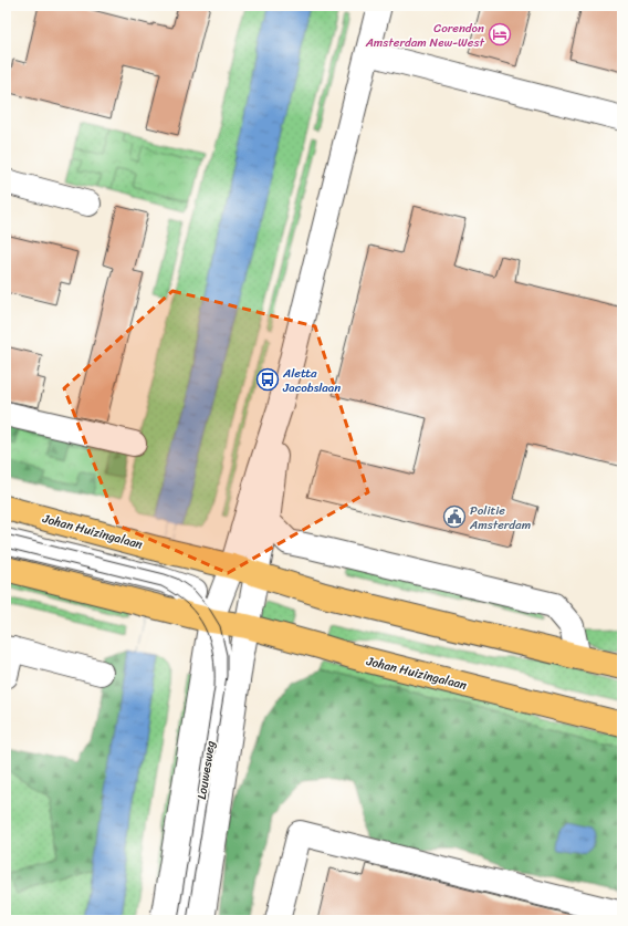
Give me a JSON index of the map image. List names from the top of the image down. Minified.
{"streets":{"main road":["Johan Huizingalaan"],"street":["Louwesweg"]},"crossings":[["Johan Huizingalaan","Louwesweg"]],"places":{"hotel":["Corendon Amsterdam New-West"],"bus stop":["Aletta Jacobslaan"],"public building":["Politie Amsterdam"]}}
